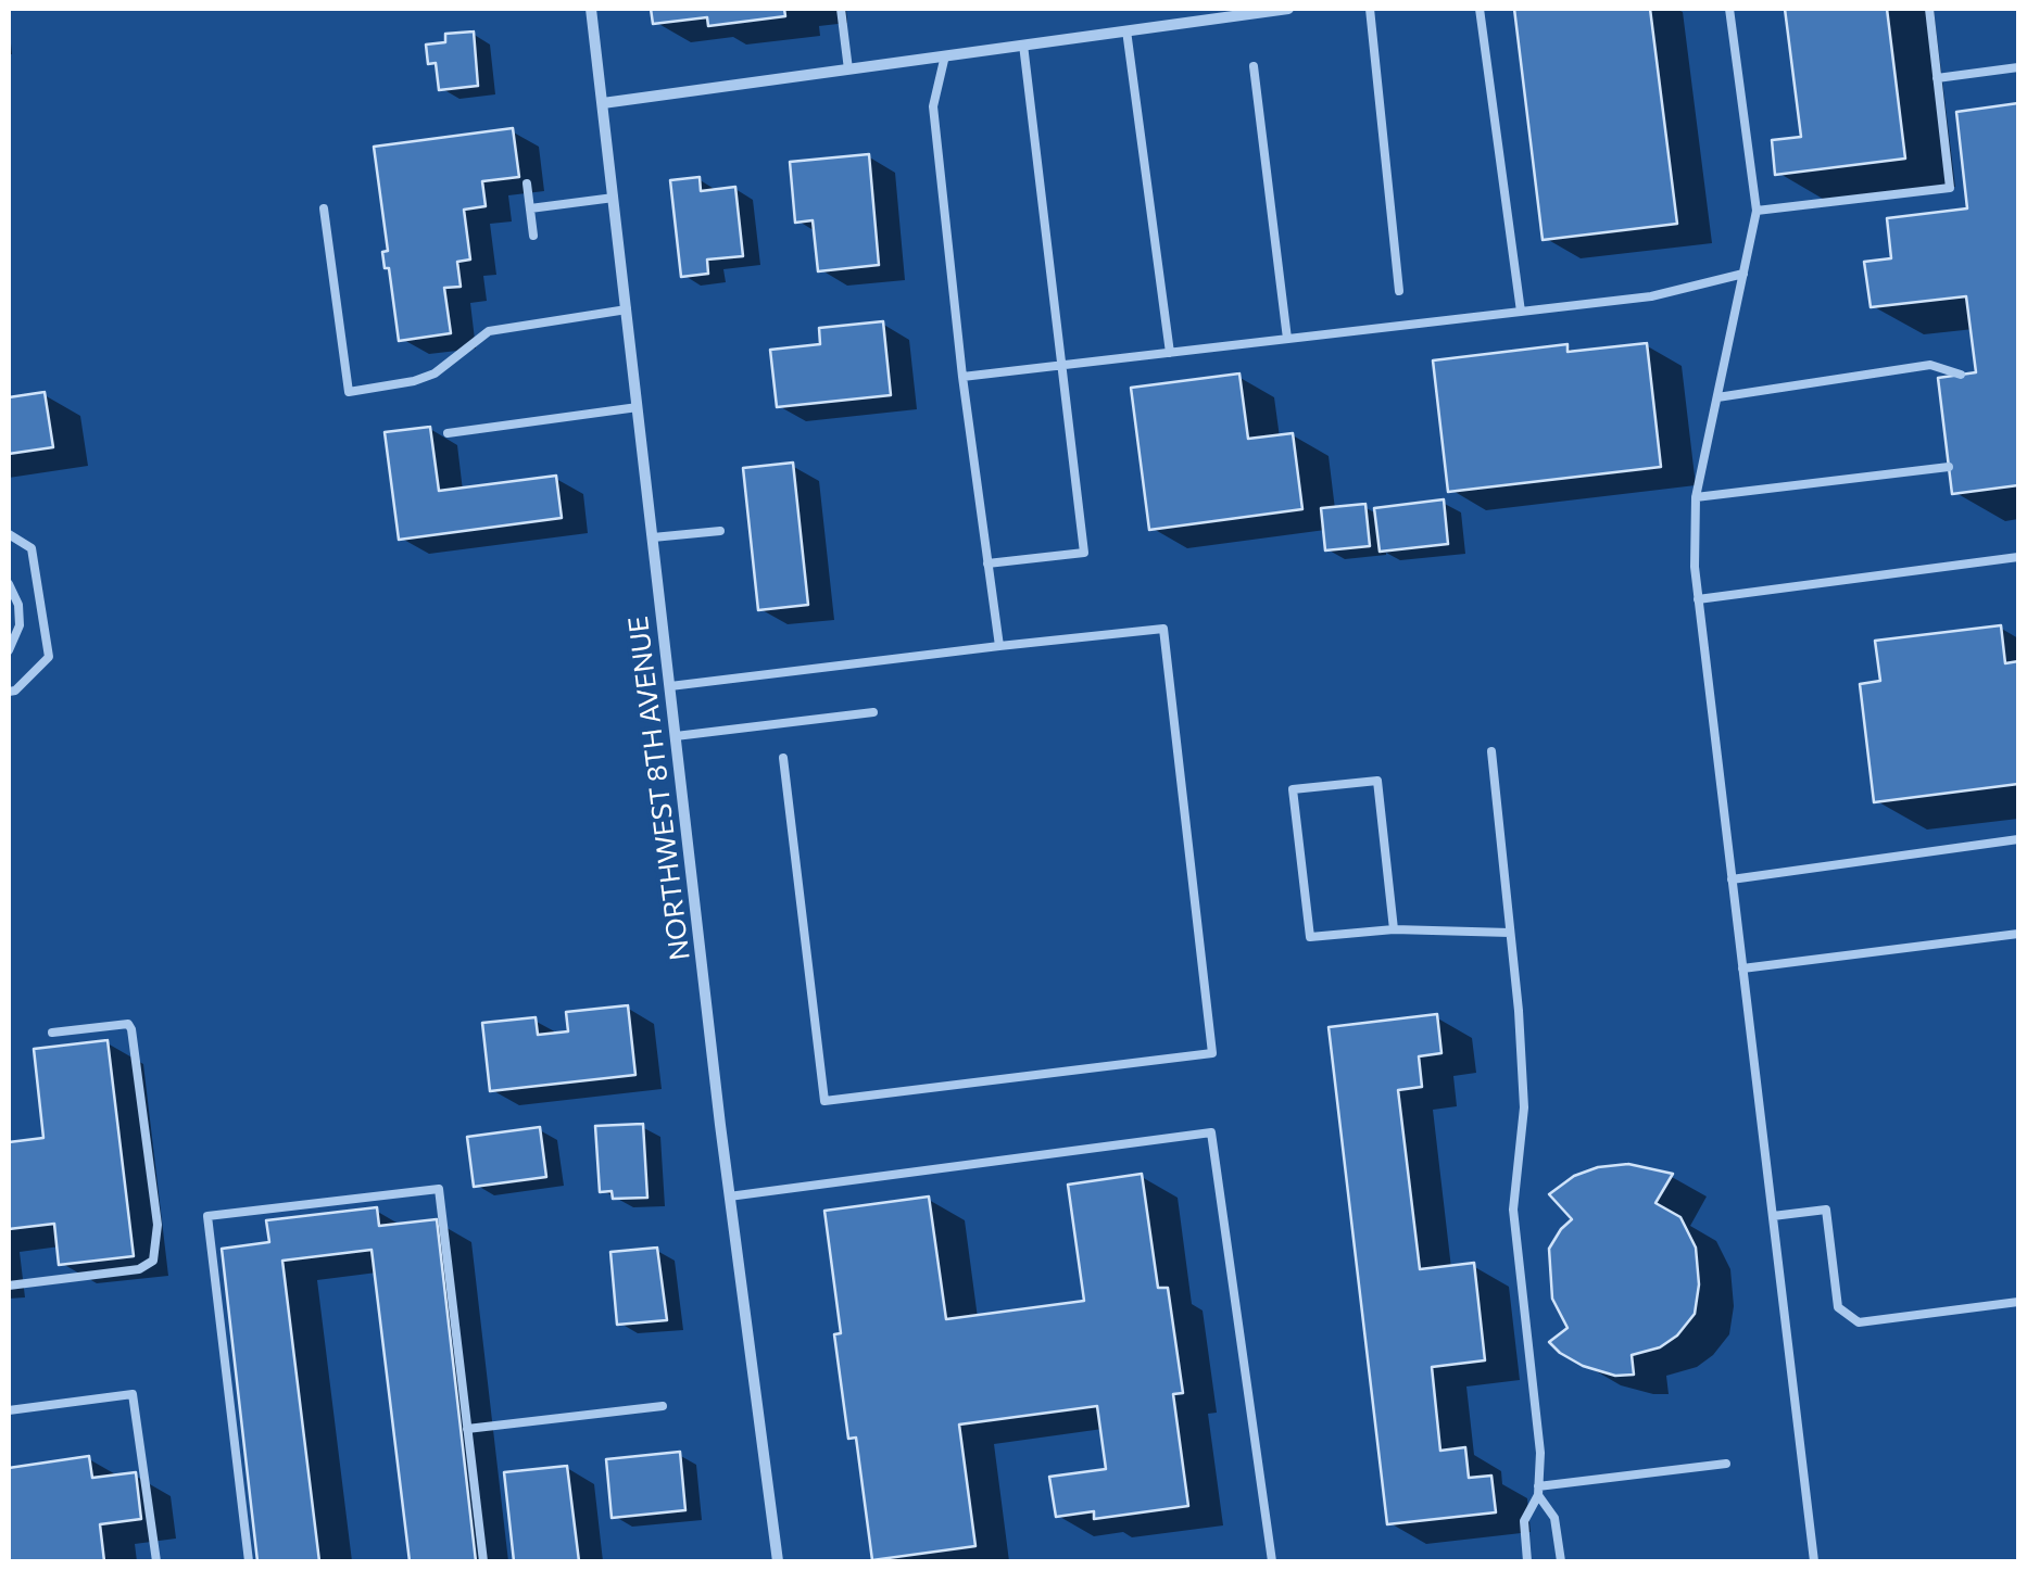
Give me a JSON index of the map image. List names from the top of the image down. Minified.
{"streets":{"street":["NORTHWEST 8TH AVENUE"]}}
